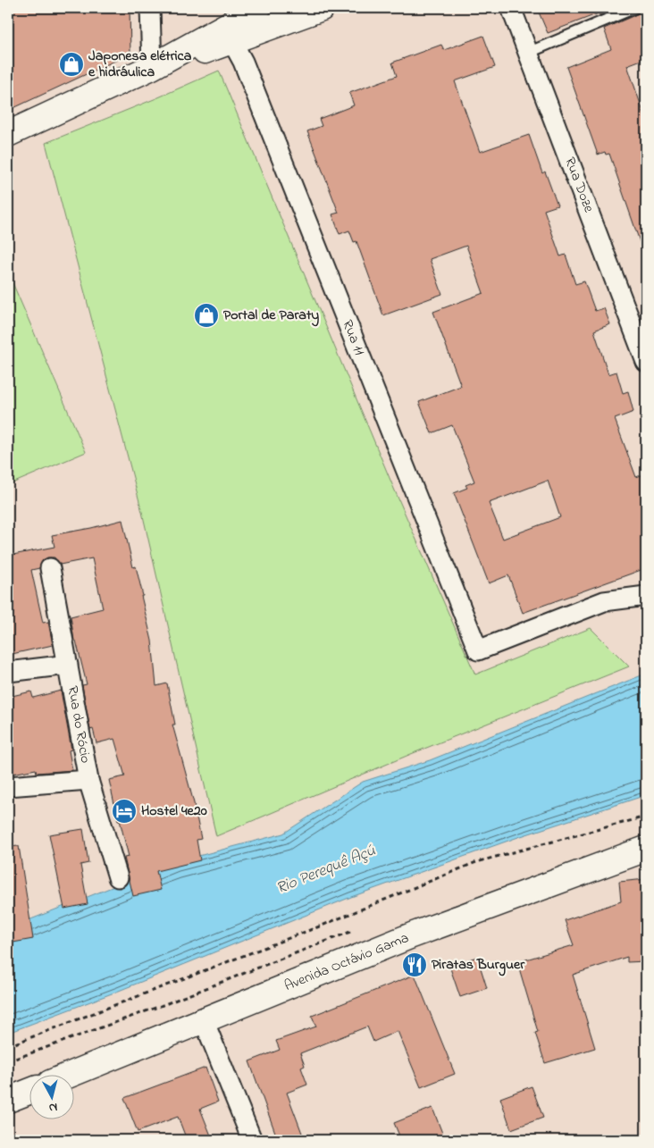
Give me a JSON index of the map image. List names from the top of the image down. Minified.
{"streets":{"street":["Rua Doze","Rua 11","Rua do Rócio","Avenida Octávio Gama"]},"water":["Rio Perequê Açú"],"places":{"shop":["Japonesa elétrica e hidráulica","Portal de Paraty"],"hotel":["Hostel 4e20"],"restaurant":["Piratas Burguer"]},"north":"bottom"}
